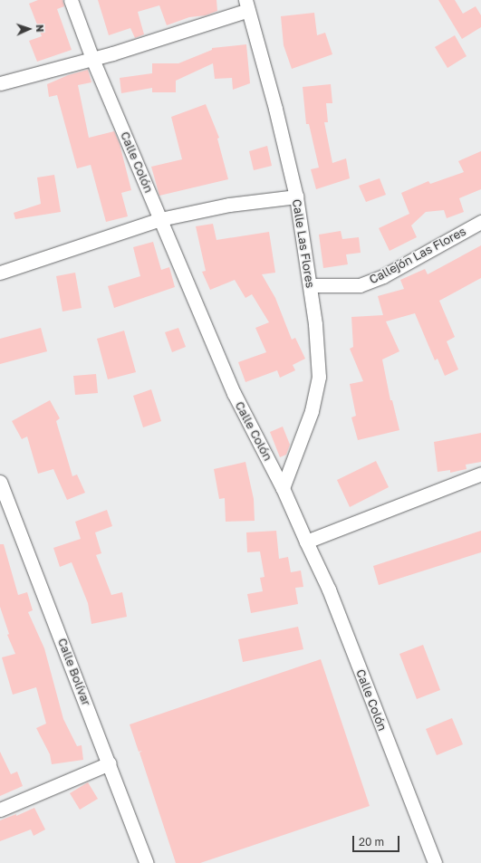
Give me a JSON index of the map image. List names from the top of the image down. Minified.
{"streets":{"street":["Calle Colón","Calle Las Flores","Callejón Las Flores","Calle Bolívar"]},"crossings":[["Calle Colón","Calle Las Flores"],["Calle Las Flores","Callejón Las Flores"]],"scale_bar":"20 m","north":"right"}
